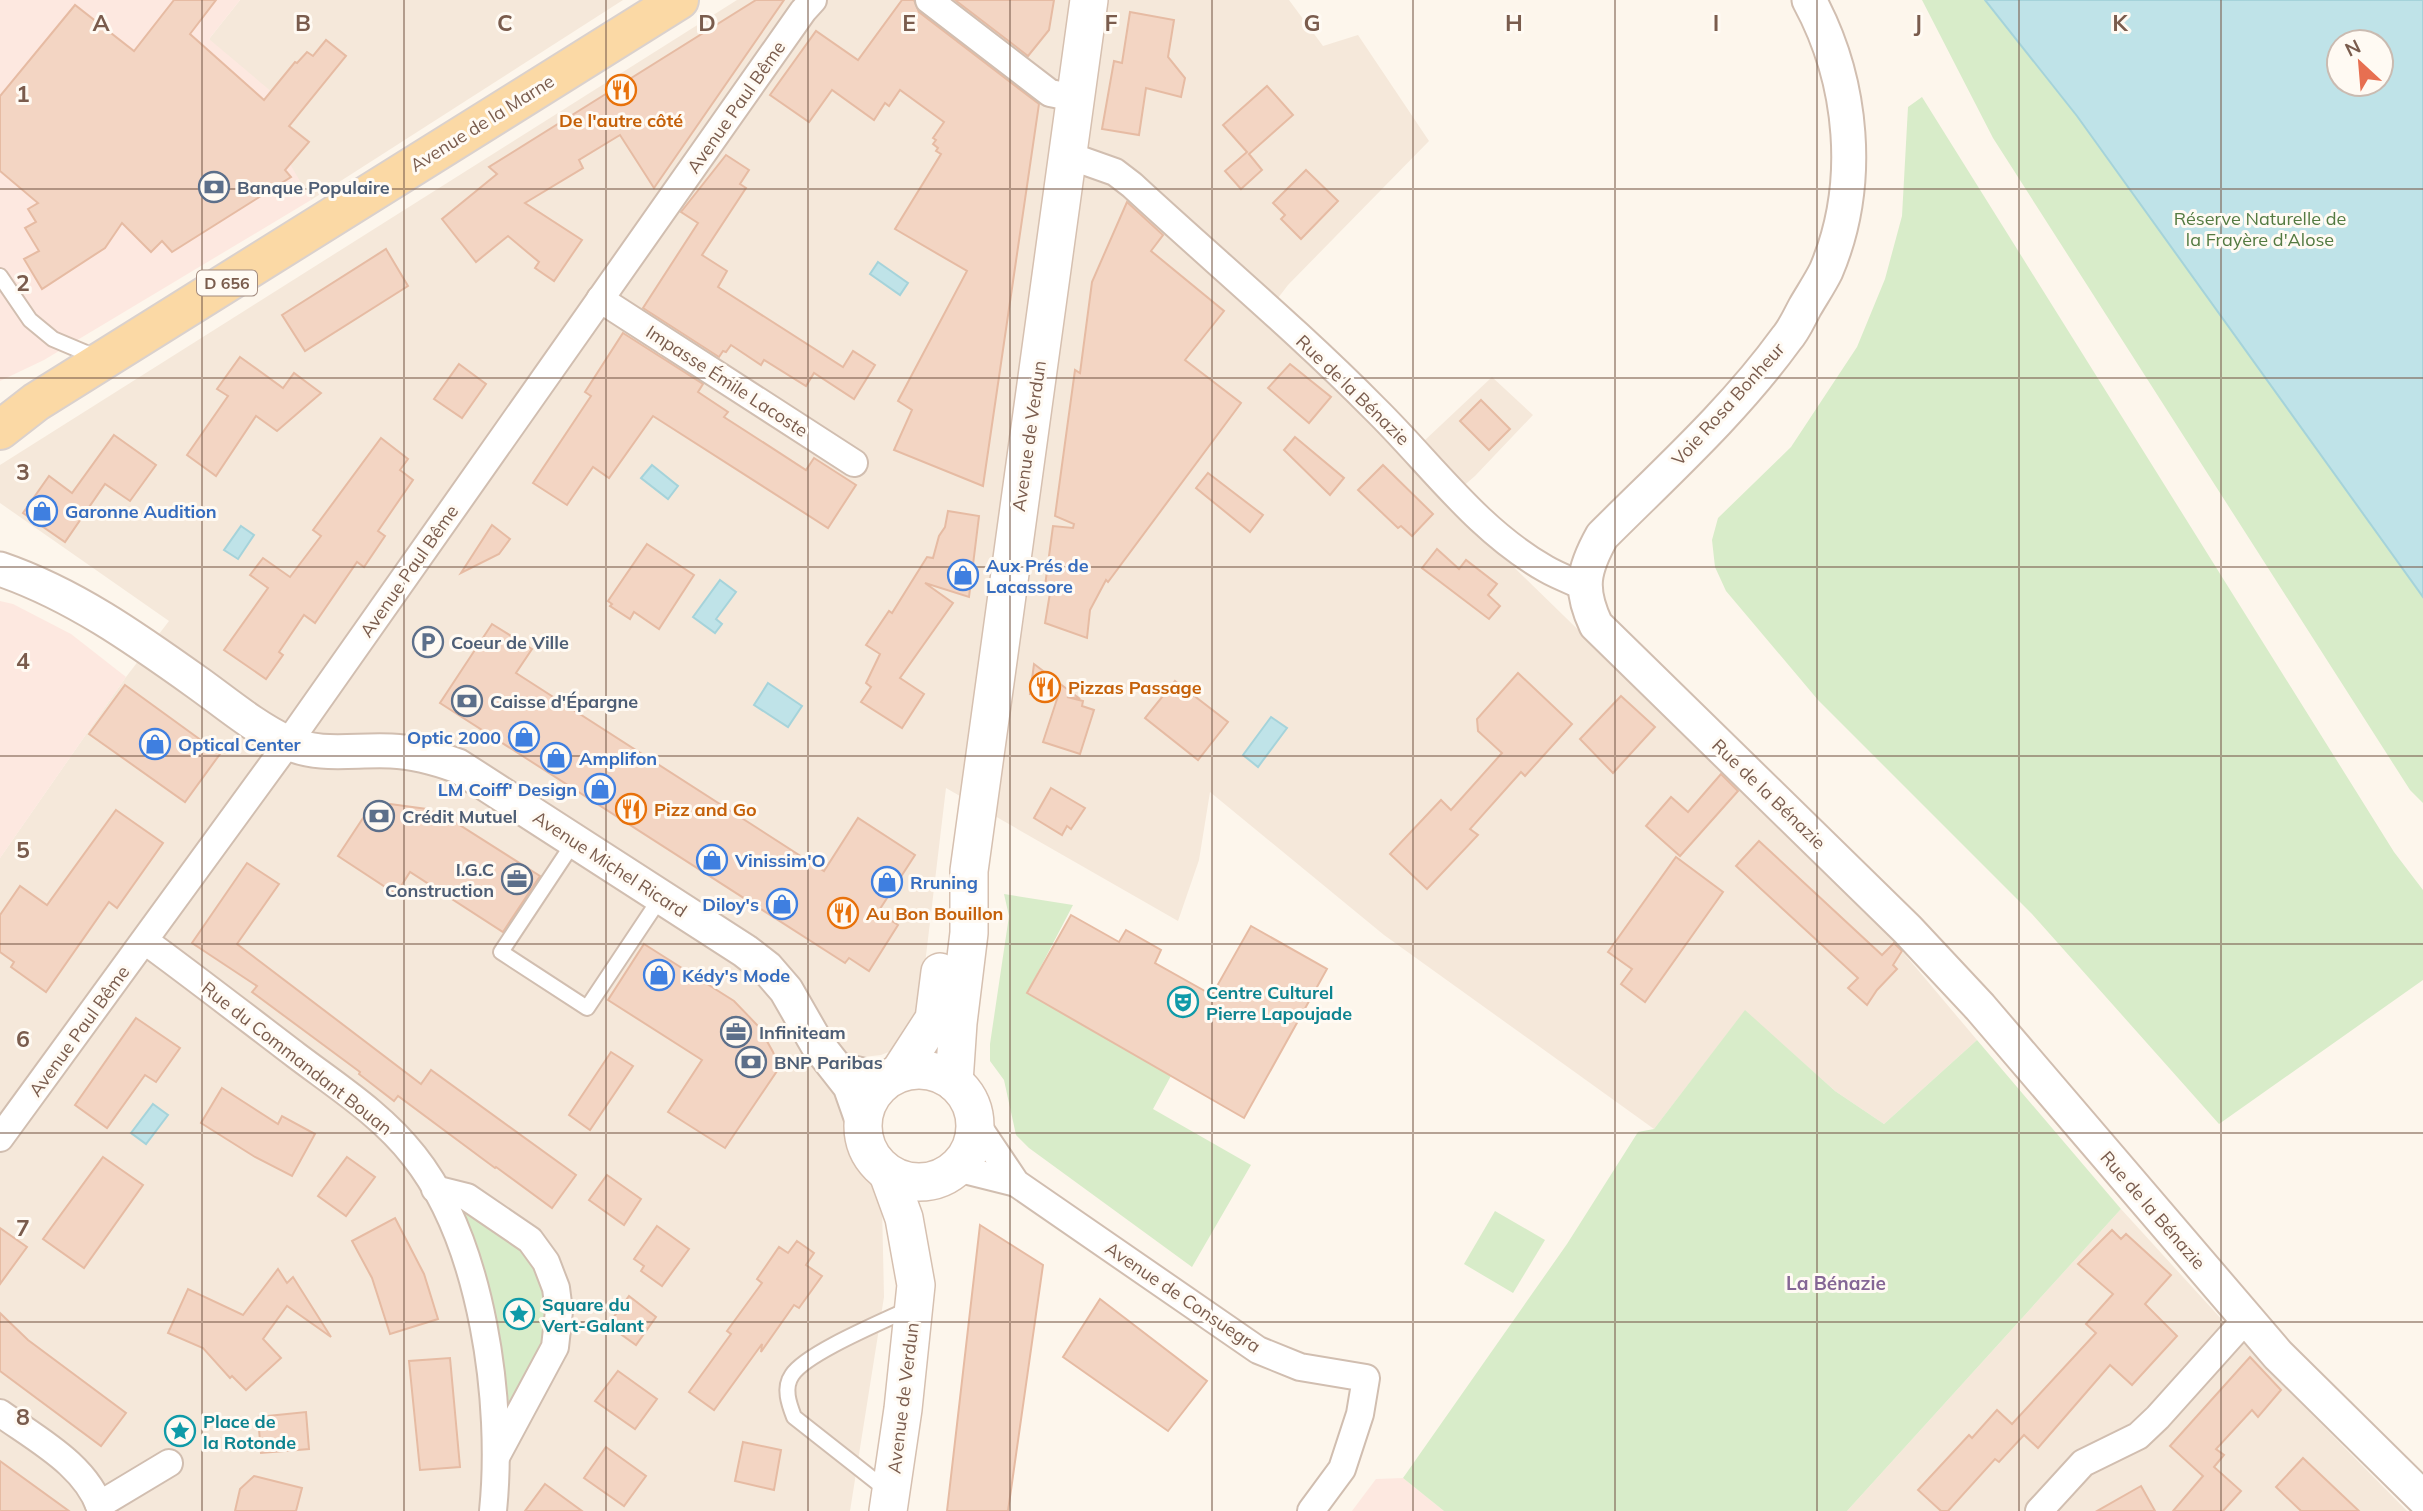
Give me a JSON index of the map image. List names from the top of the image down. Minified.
{"streets":{"main road":["Avenue de la Marne","D 656","Avenue de Verdun"],"street":["Avenue Paul Bême","Impasse Émile Lacoste","Rue de la Bénazie","Voie Rosa Bonheur","Avenue Michel Ricard","Rue du Commandant Bouan","Avenue de Consuegra"]},"crossings":[["Avenue Paul Bême","Impasse Émile Lacoste"],["Avenue Paul Bême","Avenue Michel Ricard"],["Avenue Paul Bême","Rue du Commandant Bouan"],["Rue de la Bénazie","Voie Rosa Bonheur"],["Rue de la Bénazie","Avenue de Verdun"],["Avenue de Verdun","Avenue Michel Ricard"],["Avenue de Verdun","Avenue de Consuegra"],["Avenue Michel Ricard","Avenue de Consuegra"]],"districts":["La Bénazie"],"parks":["Réserve Naturelle de la Frayère d'Alose"],"places":{"restaurant":["De l'autre côté","Pizzas Passage","Pizz and Go","Au Bon Bouillon"],"bank":["Banque Populaire","Caisse d'Épargne","Crédit Mutuel","BNP Paribas"],"shop":["Garonne Audition","Aux Prés de Lacassore","Optic 2000","Optical Center","Amplifon","LM Coiff' Design","Vinissim'O","Rruning","Diloy's","Kédy's Mode"],"parking":["Coeur de Ville"],"office":["I.G.C Construction","Infiniteam"],"theatre":["Centre Culturel Pierre Lapoujade"],"place":["Square du Vert-Galant","Place de la Rotonde"]},"north":"top left","grid":{"columns":["A","B","C","D","E","F","G","H","I","J","K"],"rows":["1","2","3","4","5","6","7","8"]}}
